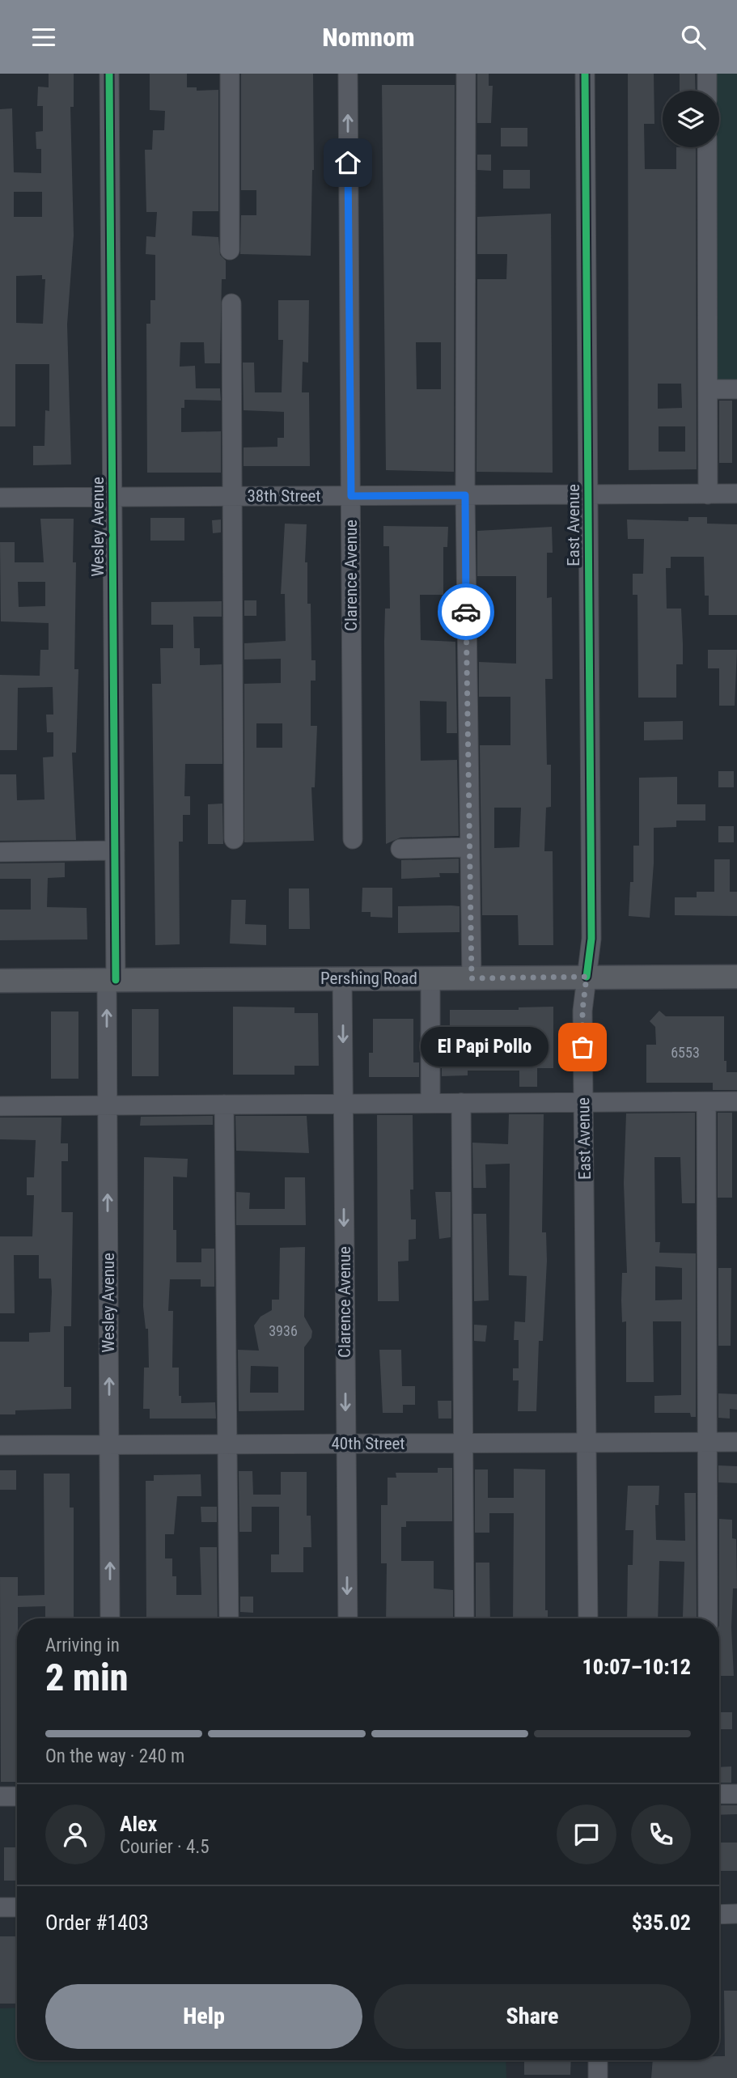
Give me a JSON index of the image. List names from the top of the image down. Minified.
{"streets":{"main road":["Pershing Road"],"street":["38th Street","East Avenue","Wesley Avenue","Clarence Avenue","40th Street"]},"crossings":[["38th Street","East Avenue"],["38th Street","Wesley Avenue"],["38th Street","Clarence Avenue"],["East Avenue","Pershing Road"],["East Avenue","40th Street"],["Wesley Avenue","Pershing Road"],["Wesley Avenue","40th Street"],["Clarence Avenue","Pershing Road"],["Clarence Avenue","40th Street"]],"places":["El Papi Pollo"],"house_numbers":["6553","3936"],"page":{"header":"Nomnom","bubble":"El Papi Pollo","heading":["2 min","Arriving in","10:07–10:12"],"panel":["Alex","Courier · 4.5","Order #1403","$35.02"],"bar":"On the way · 240 m","buttons":["Help","Share"]}}
